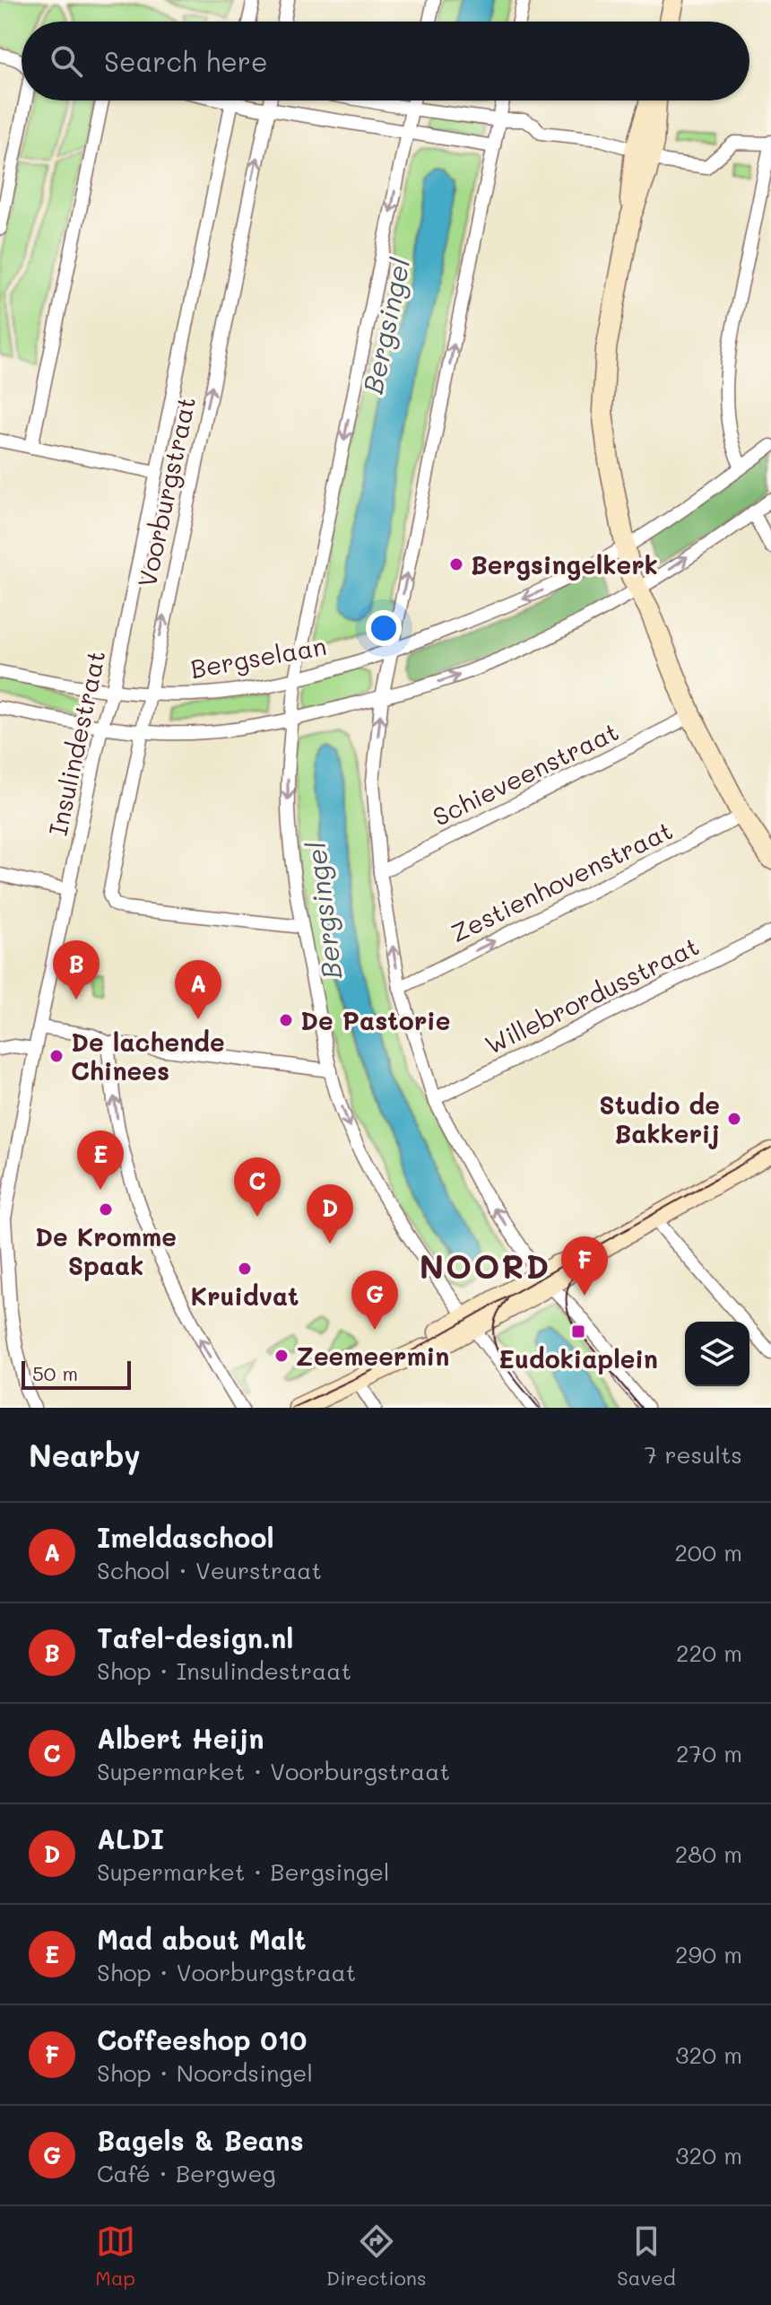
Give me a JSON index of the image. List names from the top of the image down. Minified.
{"streets":{"street":["Voorburgstraat","Bergselaan","Insulindestraat","Schieveenstraat","Zestienhovenstraat","Willebrordusstraat"]},"crossings":[["Voorburgstraat","Bergselaan"],["Bergselaan","Insulindestraat"]],"one_way":["Voorburgstraat","Zestienhovenstraat"],"districts":["NOORD"],"water":["Bergsingel"],"places":{"other":["Bergsingelkerk","De Pastorie","De lachende Chinees","Studio de Bakkerij","De Kromme Spaak","Kruidvat","Zeemeermin"],"transit":["Eudokiaplein"]},"scale_bar":"50 m","page":{"search":"Search here","pins":["B","A","E","C","D","F","G"],"scale":"50 m","heading":["Nearby","7 results"],"list":[{"mark":"A","name":"Imeldaschool","note":"School · Veurstraat","value":"200 m"},{"mark":"B","name":"Tafel-design.nl","note":"Shop · Insulindestraat","value":"220 m"},{"mark":"C","name":"Albert Heijn","note":"Supermarket · Voorburgstraat","value":"270 m"},{"mark":"D","name":"ALDI","note":"Supermarket · Bergsingel","value":"280 m"},{"mark":"E","name":"Mad about Malt","note":"Shop · Voorburgstraat","value":"290 m"},{"mark":"F","name":"Coffeeshop 010","note":"Shop · Noordsingel","value":"320 m"},{"mark":"G","name":"Bagels & Beans","note":"Café · Bergweg","value":"320 m"}],"nav":["Map","Directions","Saved"]}}
